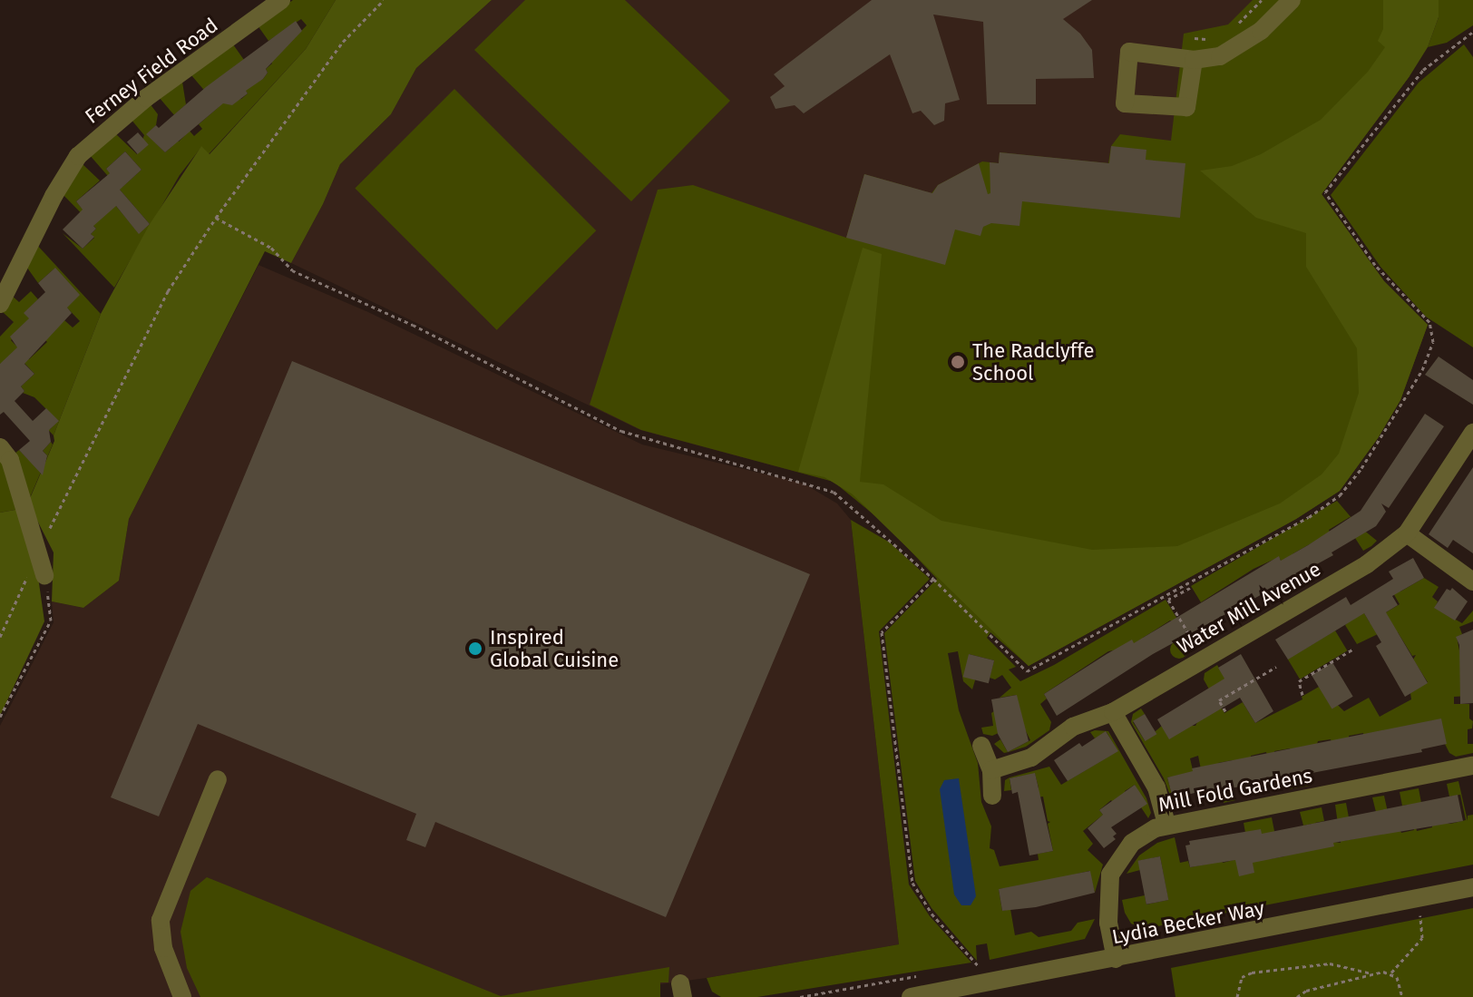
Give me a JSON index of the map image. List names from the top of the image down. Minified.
{"streets":{"street":["Ferney Field Road","Water Mill Avenue","Mill Fold Gardens","Lydia Becker Way"]},"crossings":[["Mill Fold Gardens","Lydia Becker Way"]],"places":["The Radclyffe School","Inspired Global Cuisine"]}
